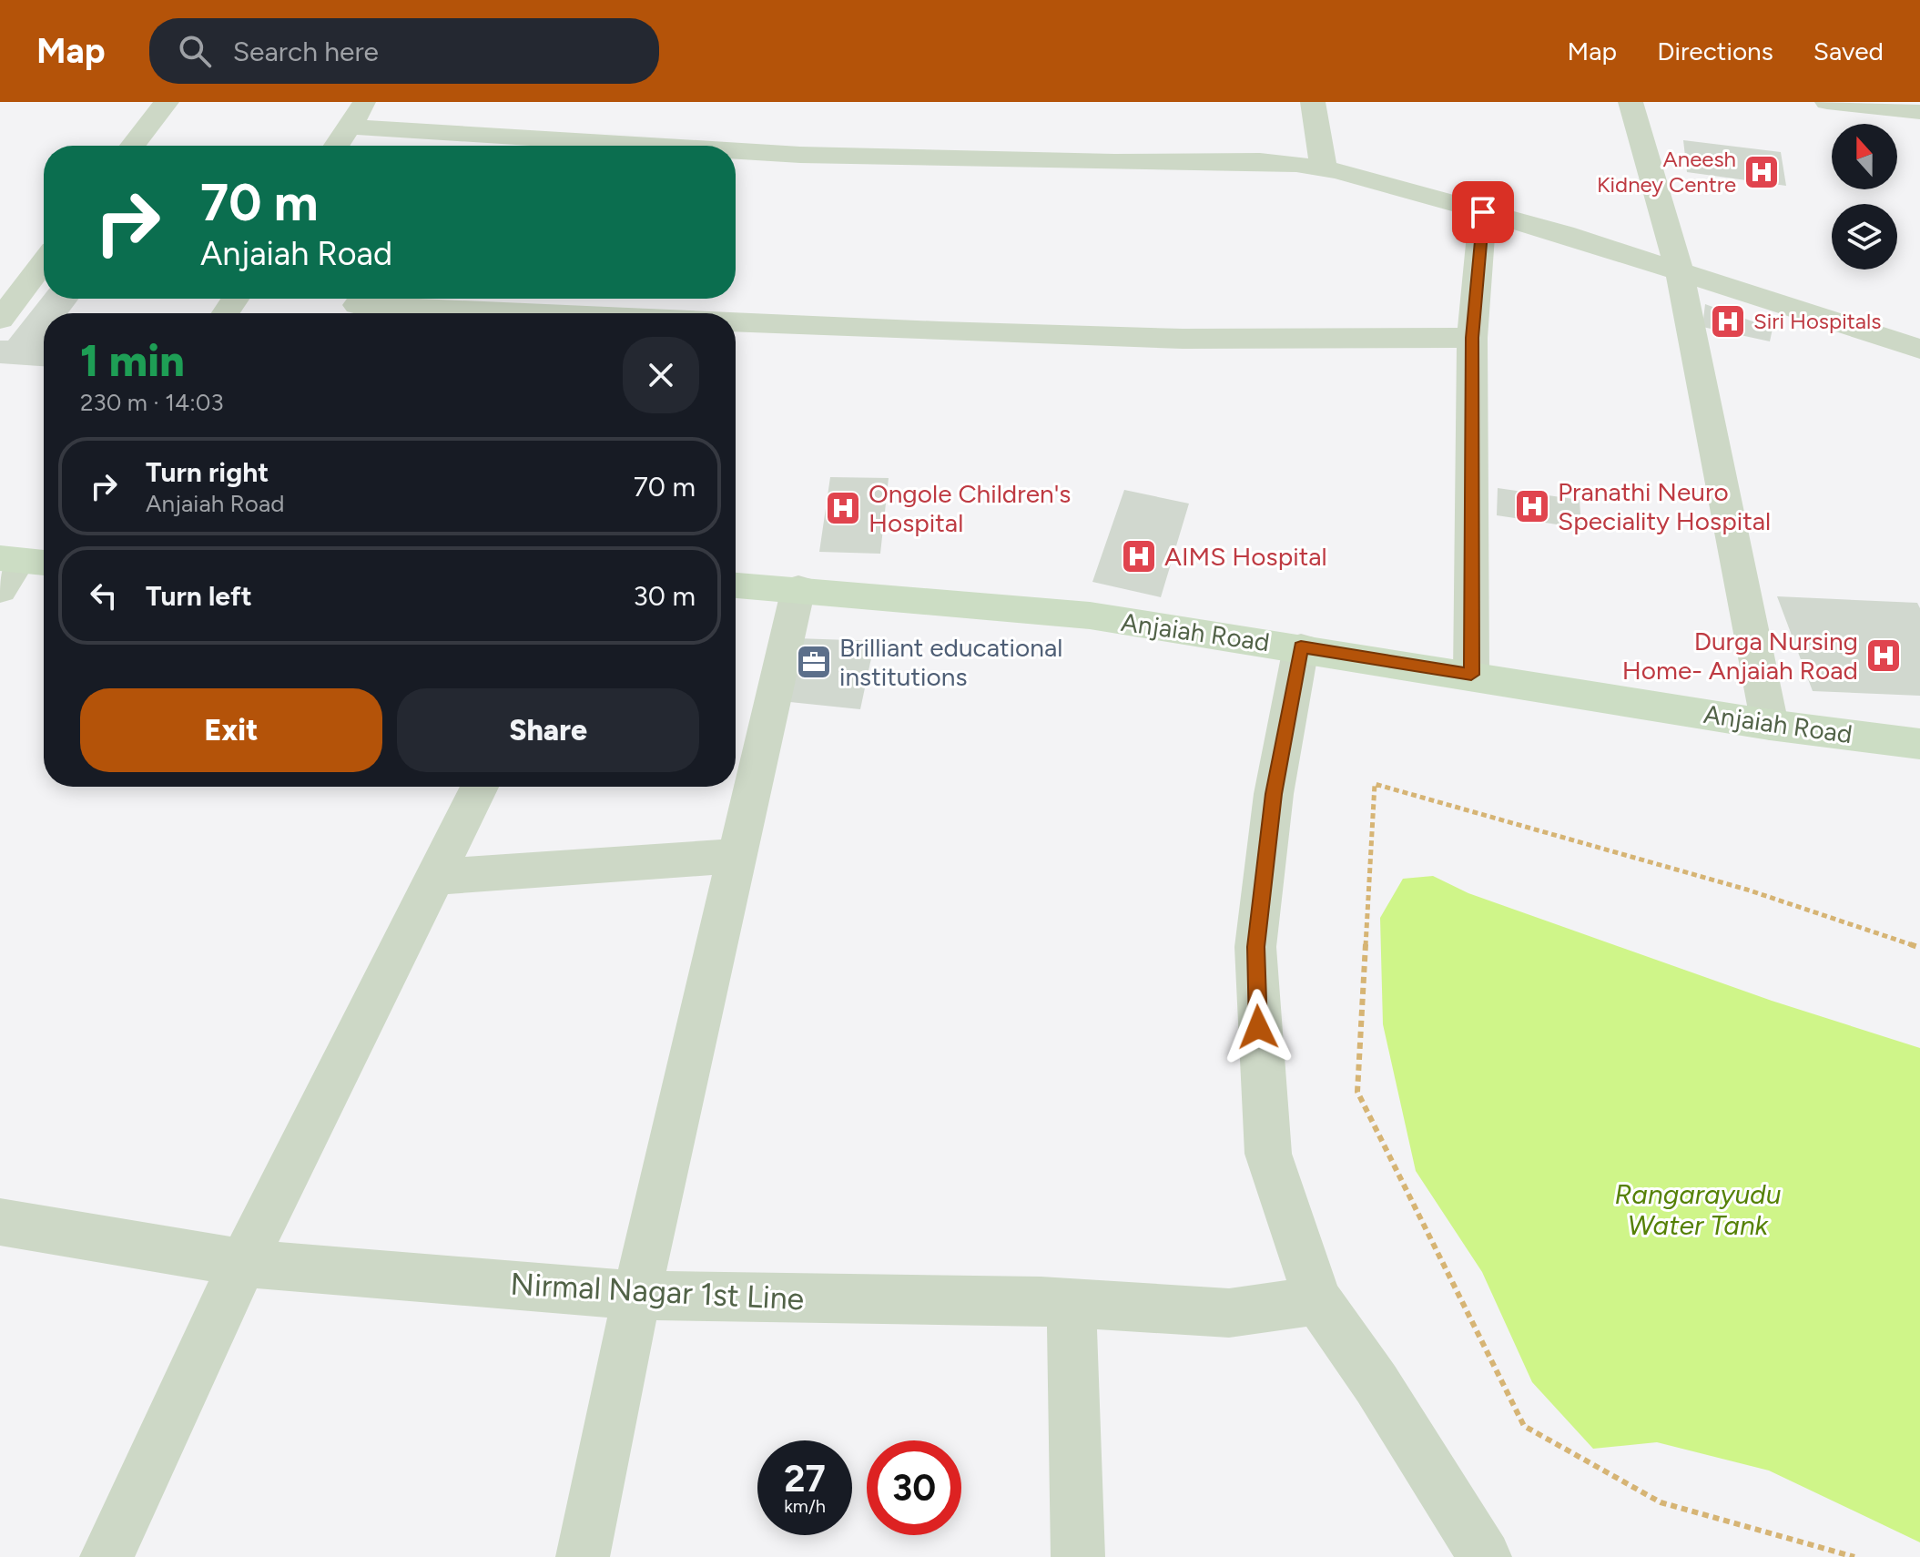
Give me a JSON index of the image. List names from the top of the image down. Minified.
{"streets":{"street":["Anjaiah Road","Nirmal Nagar 1st Line"]},"water":["Rangarayudu Water Tank"],"places":{"hospital":["Aneesh Kidney Centre","Siri Hospitals","Pranathi Neuro Speciality Hospital","Ongole Children's Hospital","AIMS Hospital","Durga Nursing Home- Anjaiah Road"],"office":["Brilliant educational institutions"]},"north":"top","page":{"header":"Map","search":"Search here","nav":["Map","Directions","Saved"],"turn":["70 m","Anjaiah Road"],"heading":["1 min","230 m · 14:03"],"list":[{"name":"Turn right","note":"Anjaiah Road","value":"70 m"},{"name":"Turn left","value":"30 m"}],"buttons":["Exit","Share"],"speed":"27 km/h","limit":"30"}}
